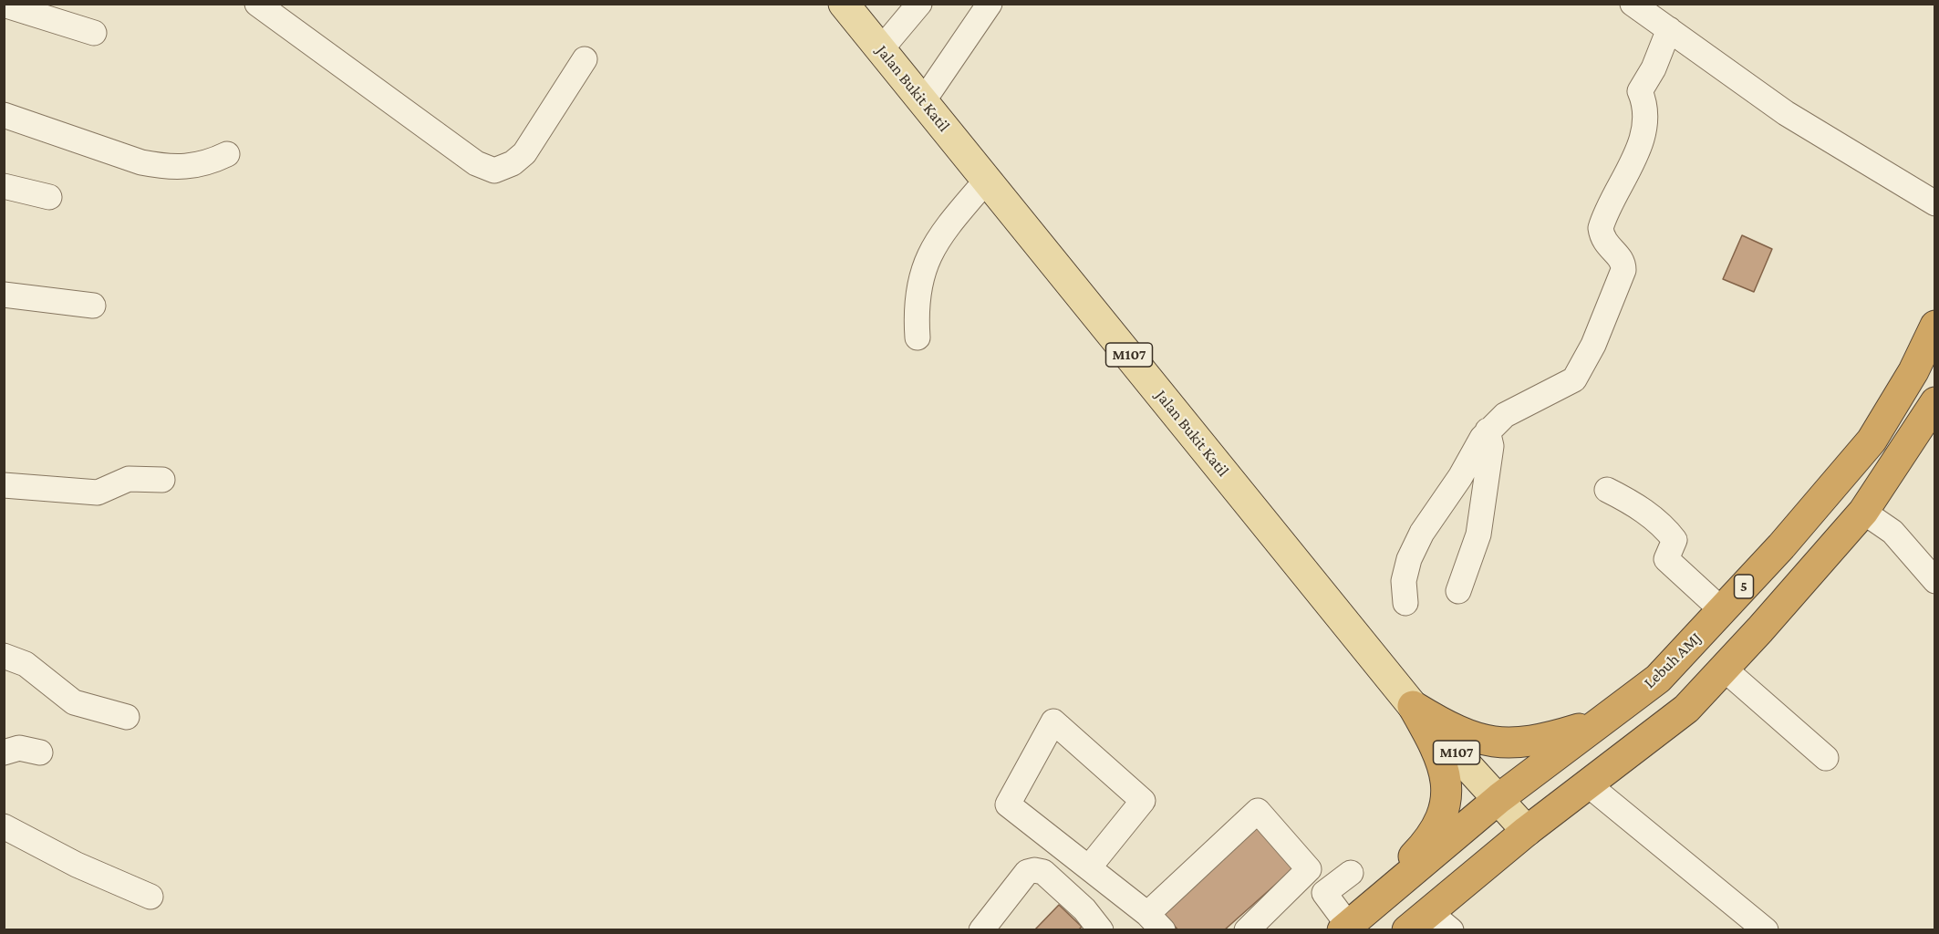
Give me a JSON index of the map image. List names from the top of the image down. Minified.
{"streets":{"highway":["5","Lebuh AMJ"],"main road":["Jalan Bukit Katil","M107"]},"crossings":[["Jalan Bukit Katil","Lebuh AMJ"]]}
